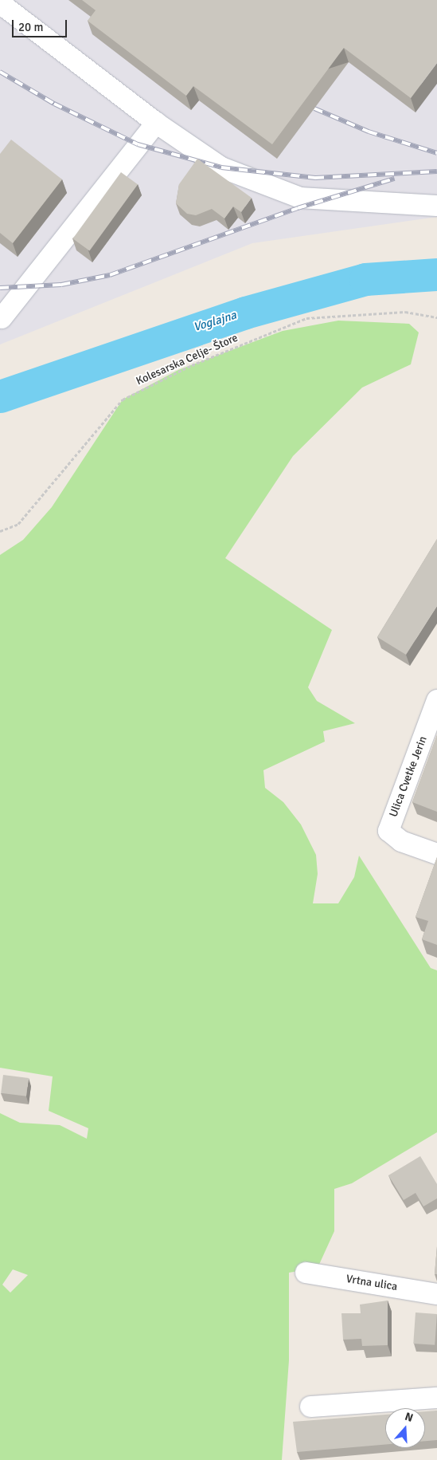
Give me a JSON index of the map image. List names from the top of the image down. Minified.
{"streets":{"street":["Ulica Cvetke Jerin","Vrtna ulica"],"path":["Kolesarska Celje- Štore"]},"water":["Voglajna"],"scale_bar":"20 m","north":"top"}
